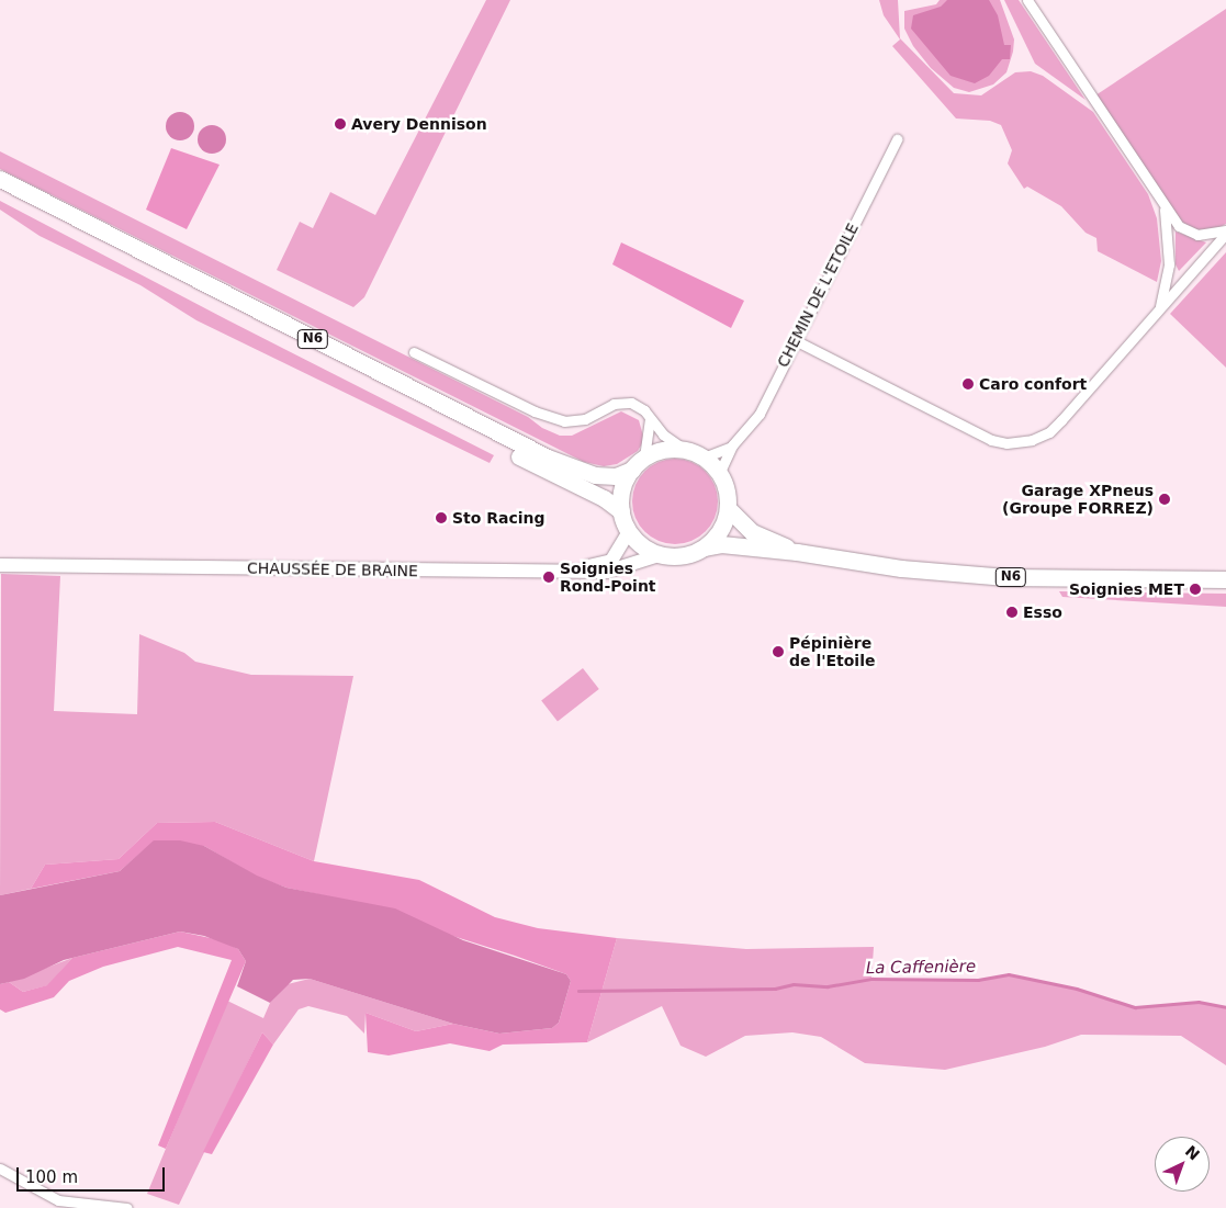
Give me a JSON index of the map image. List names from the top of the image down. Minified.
{"streets":{"main road":["N6"],"street":["CHEMIN DE L'ETOILE","CHAUSSÉE DE BRAINE"]},"crossings":[["CHEMIN DE L'ETOILE","N6"],["CHEMIN DE L'ETOILE","CHAUSSÉE DE BRAINE"],["N6","CHAUSSÉE DE BRAINE"]],"water":["La Caffenière"],"places":["Avery Dennison","Caro confort","Garage XPneus (Groupe FORREZ)","Sto Racing","Soignies Rond-Point","Soignies MET","Esso","Pépinière de l'Etoile"],"scale_bar":"100 m","north":"top right"}
